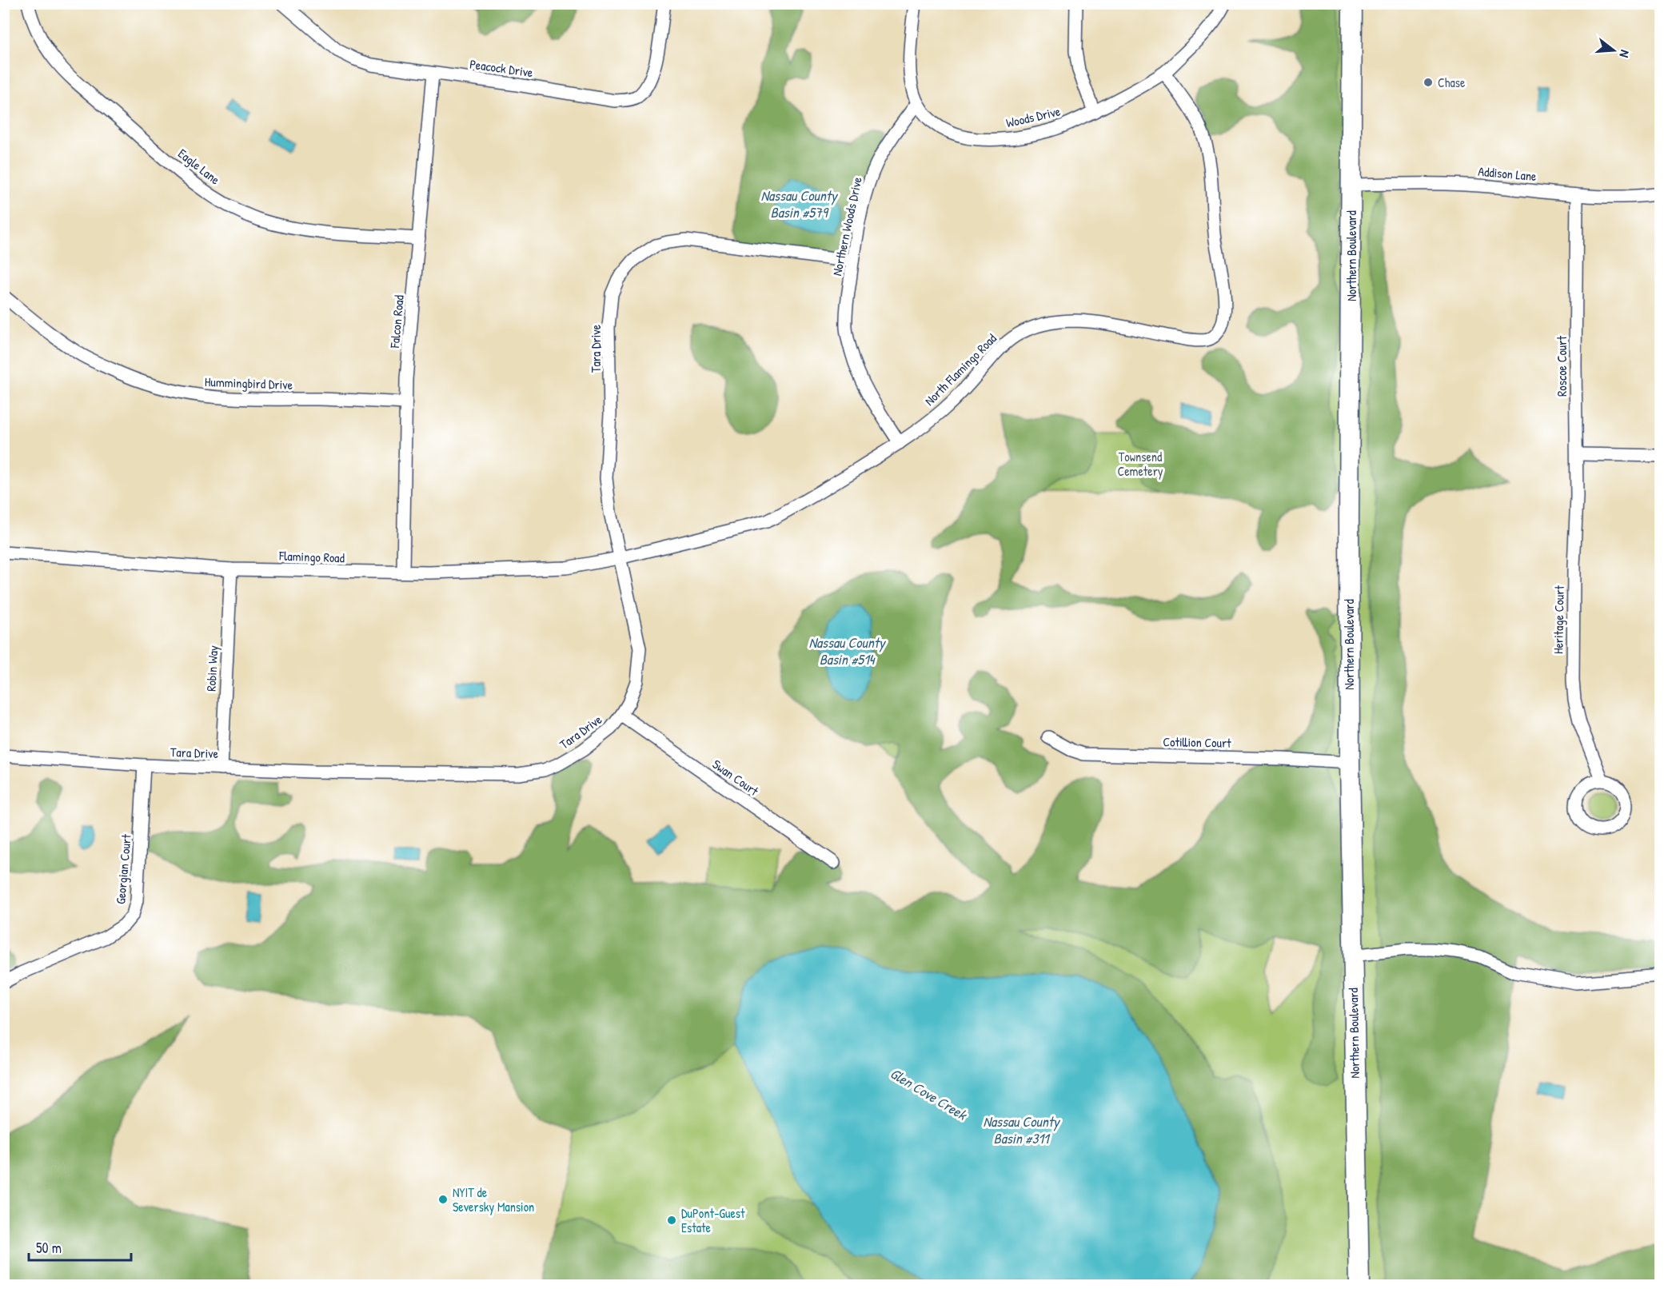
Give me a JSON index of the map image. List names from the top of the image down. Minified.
{"streets":{"main road":["Northern Boulevard"],"street":["Peacock Drive","Woods Drive","Eagle Lane","Addison Lane","Northern Woods Drive","Falcon Road","Tara Drive","Roscoe Court","North Flamingo Road","Hummingbird Drive","Flamingo Road","Heritage Court","Robin Way","Cotillion Court","Swan Court","Georgian Court"]},"crossings":[["Peacock Drive","Falcon Road"],["Woods Drive","Northern Woods Drive"],["Woods Drive","North Flamingo Road"],["Eagle Lane","Falcon Road"],["Addison Lane","Northern Boulevard"],["Addison Lane","Roscoe Court"],["Northern Woods Drive","Tara Drive"],["Northern Woods Drive","North Flamingo Road"],["Northern Boulevard","Cotillion Court"],["Falcon Road","Hummingbird Drive"],["Falcon Road","Flamingo Road"],["Tara Drive","North Flamingo Road"],["Tara Drive","Flamingo Road"],["Tara Drive","Robin Way"],["Tara Drive","Swan Court"],["Tara Drive","Georgian Court"],["Roscoe Court","Heritage Court"],["North Flamingo Road","Flamingo Road"],["Flamingo Road","Robin Way"]],"water":["Nassau County Basin #579","Nassau County Basin #514","Glen Cove Creek","Nassau County Basin #311"],"parks":["Townsend Cemetery"],"places":["Chase","NYIT de Seversky Mansion","DuPont-Guest Estate"],"scale_bar":"50 m","north":"right"}
